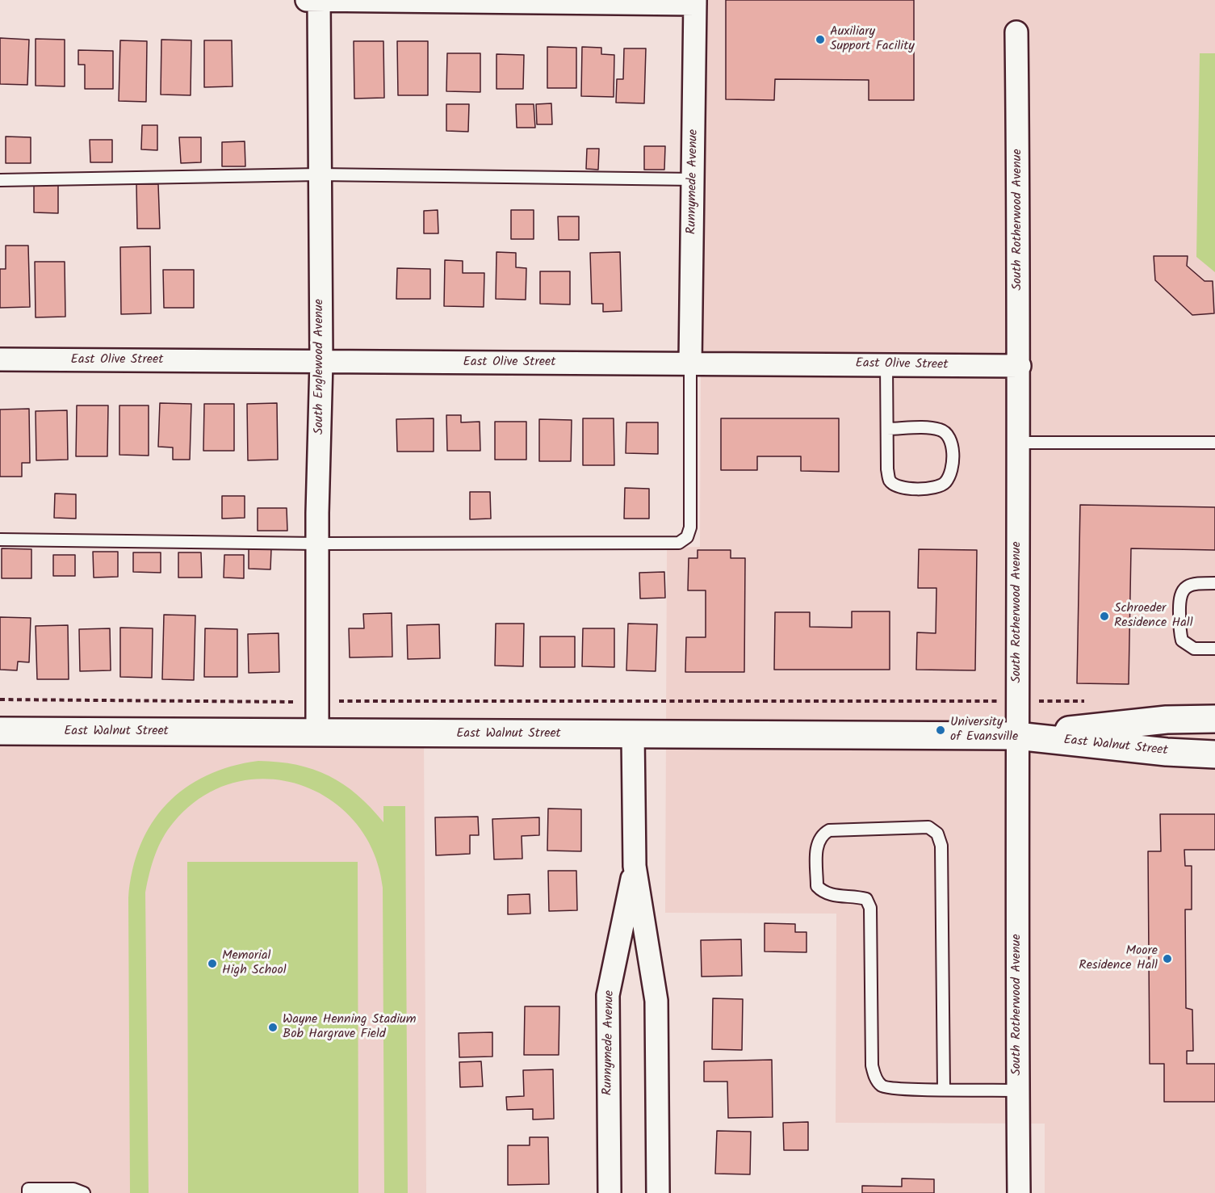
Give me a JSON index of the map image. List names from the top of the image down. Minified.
{"streets":{"street":["Runnymede Avenue","South Rotherwood Avenue","East Olive Street","South Englewood Avenue","East Walnut Street"]},"crossings":[["Runnymede Avenue","East Olive Street"],["Runnymede Avenue","East Walnut Street"],["South Rotherwood Avenue","East Olive Street"],["South Rotherwood Avenue","East Walnut Street"],["East Olive Street","South Englewood Avenue"],["South Englewood Avenue","East Walnut Street"]],"places":["Auxiliary Support Facility","Schroeder Residence Hall","University of Evansville","Moore Residence Hall","Memorial High School","Wayne Henning Stadium Bob Hargrave Field"]}
